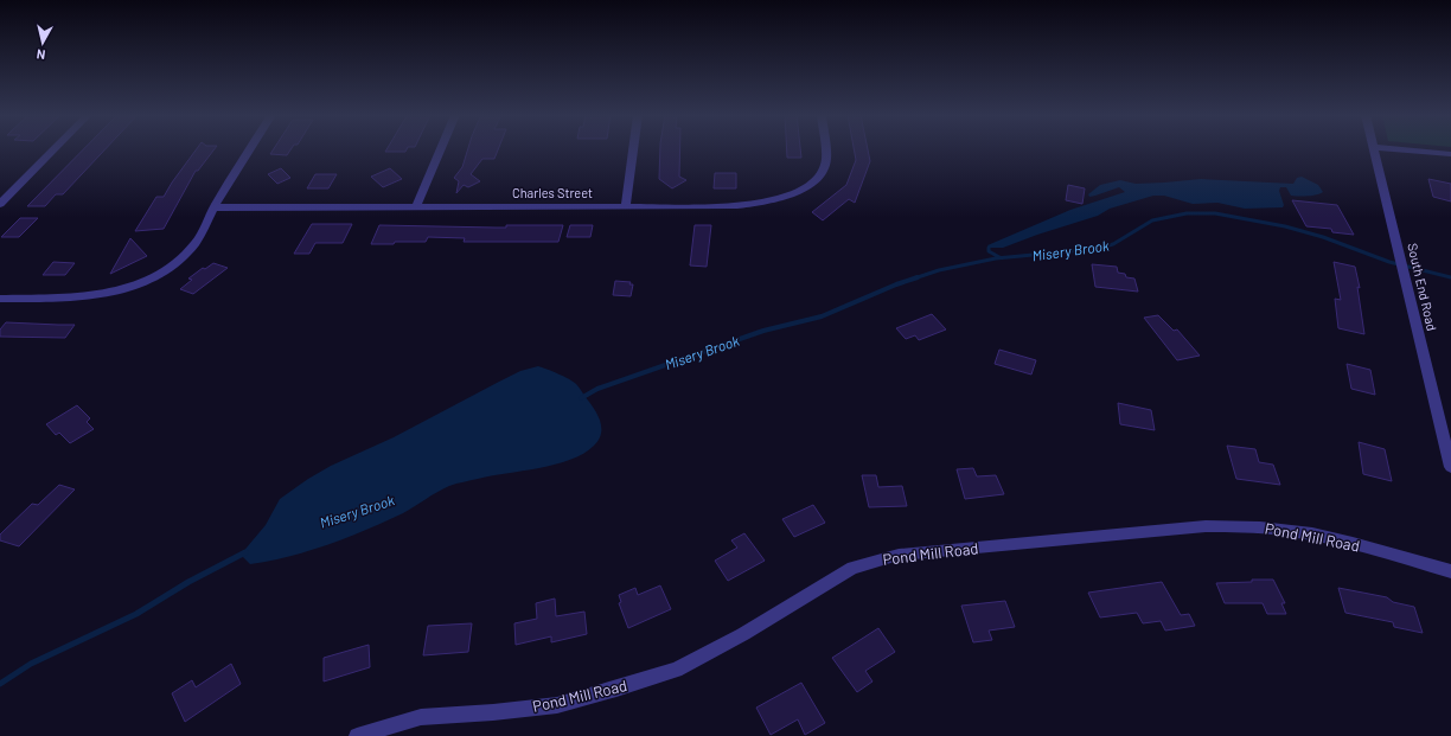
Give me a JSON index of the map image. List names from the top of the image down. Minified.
{"streets":{"street":["Charles Street","South End Road","Pond Mill Road"]},"water":["Misery Brook"],"north":"bottom"}
